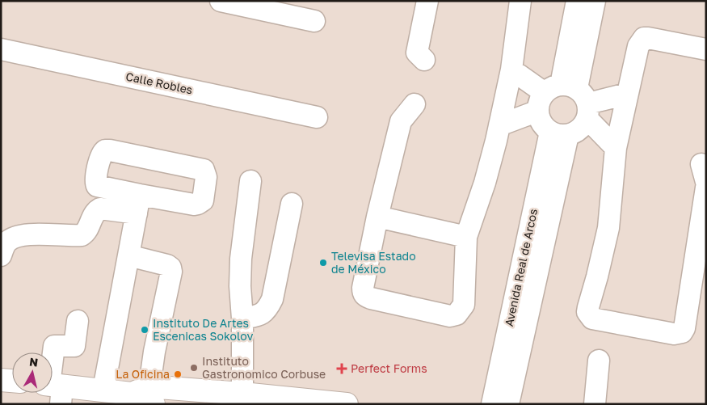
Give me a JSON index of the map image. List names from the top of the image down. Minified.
{"streets":{"street":["Calle Robles","Avenida Real de Arcos"]},"places":{"other":["Televisa Estado de México","Instituto De Artes Escenicas Sokolov","Instituto Gastronomico Corbuse","La Oficina"],"health":["Perfect Forms"]},"north":"top"}
